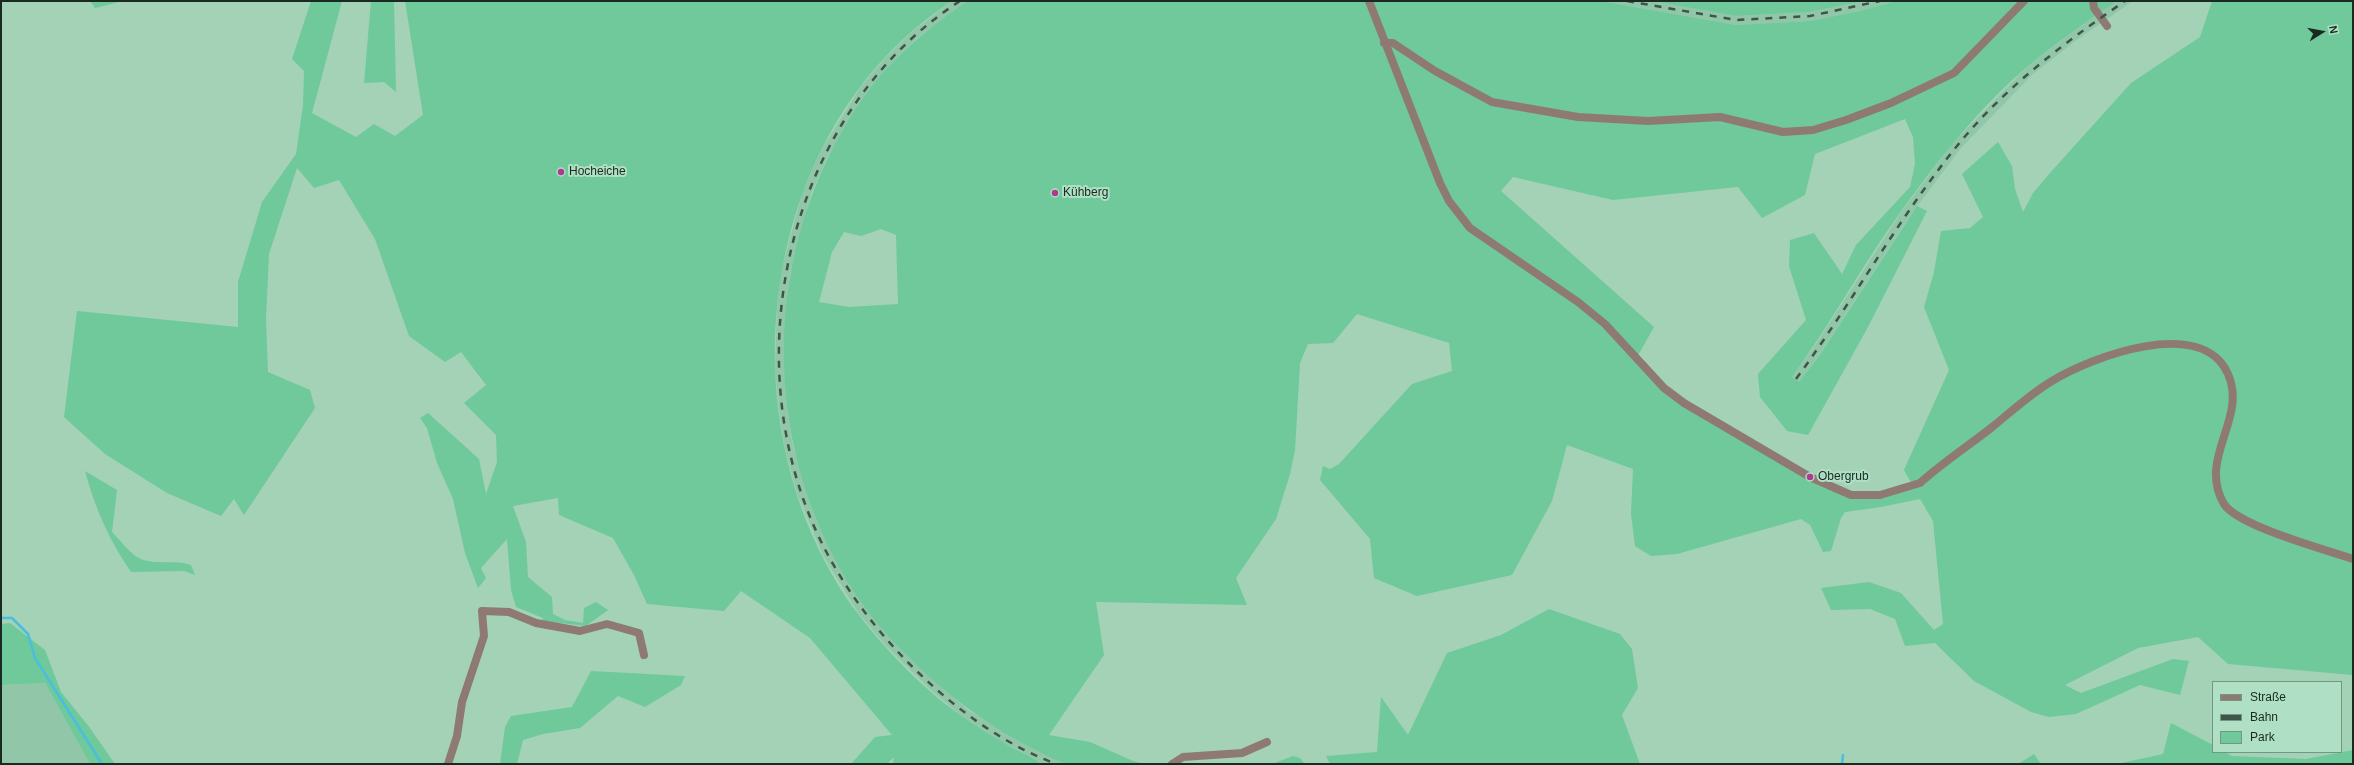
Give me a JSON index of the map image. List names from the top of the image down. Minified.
{"places":["Hocheiche","Kühberg","Obergrub"],"legend":["Straße","Bahn","Park"],"north":"right"}
